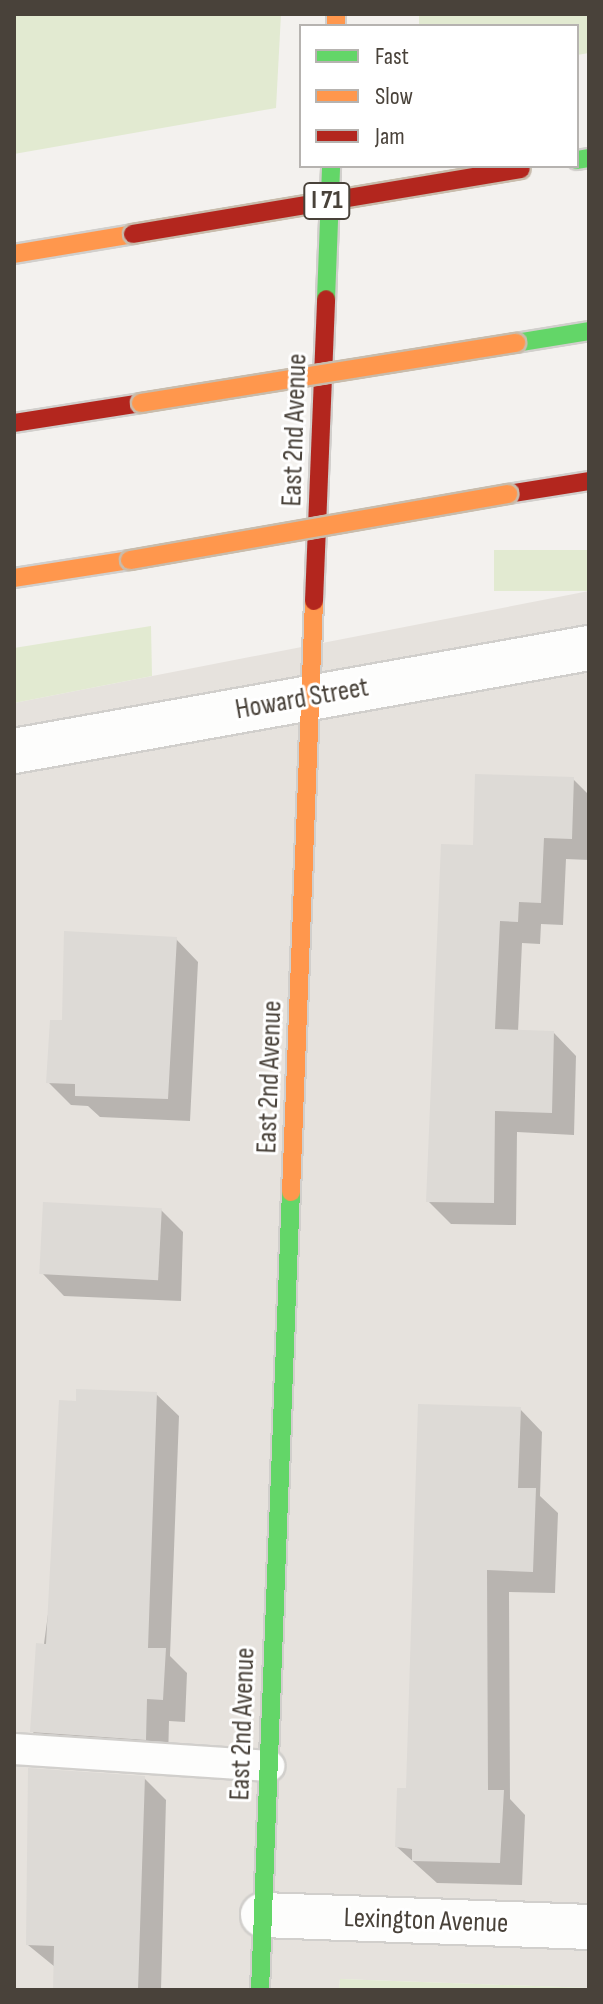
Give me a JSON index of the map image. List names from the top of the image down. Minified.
{"streets":{"main road":["I 71","East 2nd Avenue"],"street":["Howard Street","Lexington Avenue"]},"crossings":[["East 2nd Avenue","Howard Street"],["East 2nd Avenue","Lexington Avenue"]],"legend":["Fast","Slow","Jam"]}
